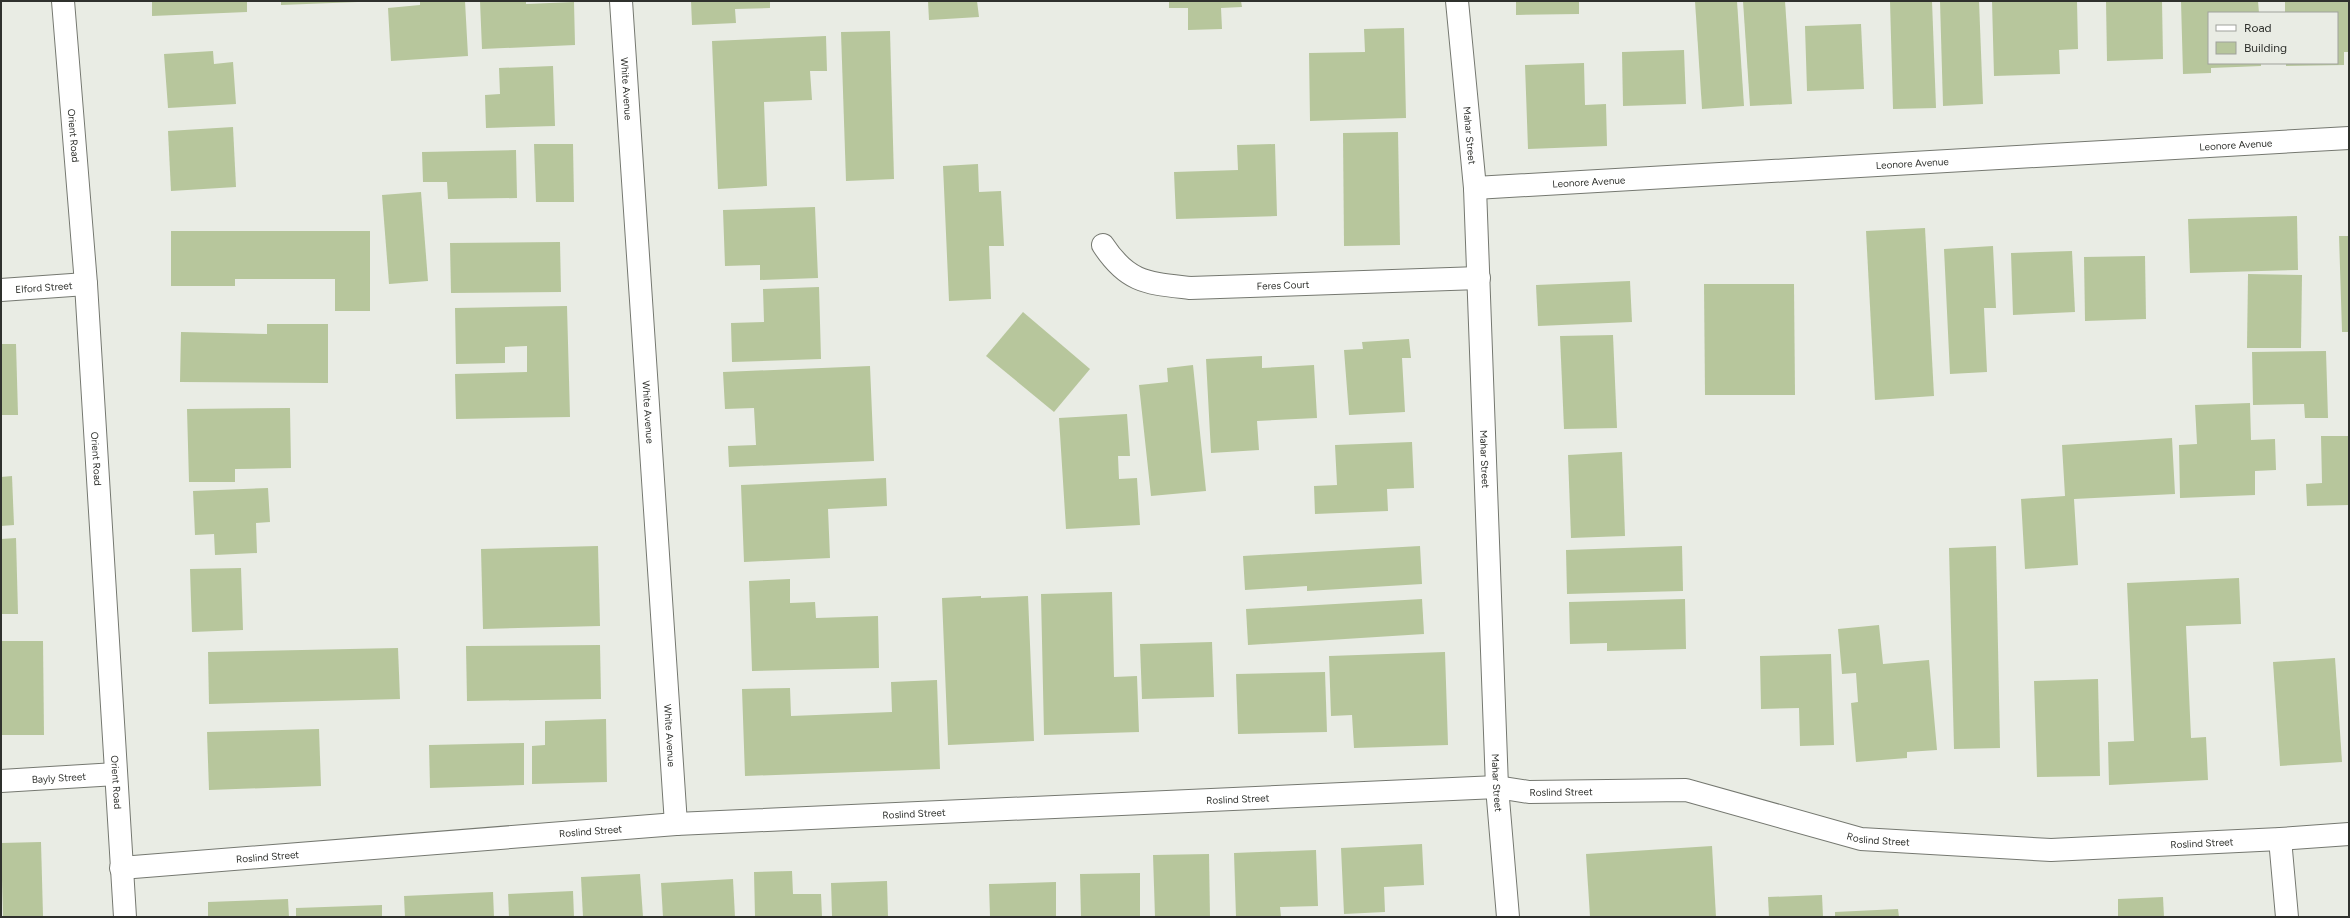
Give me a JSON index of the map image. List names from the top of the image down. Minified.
{"streets":{"street":["White Avenue","Mahar Street","Orient Road","Leonore Avenue","Feres Court","Elford Street","Bayly Street","Roslind Street"]},"crossings":[["White Avenue","Roslind Street"],["Mahar Street","Leonore Avenue"],["Mahar Street","Feres Court"],["Mahar Street","Roslind Street"],["Orient Road","Elford Street"],["Orient Road","Bayly Street"],["Orient Road","Roslind Street"]],"legend":["Road","Building"]}
